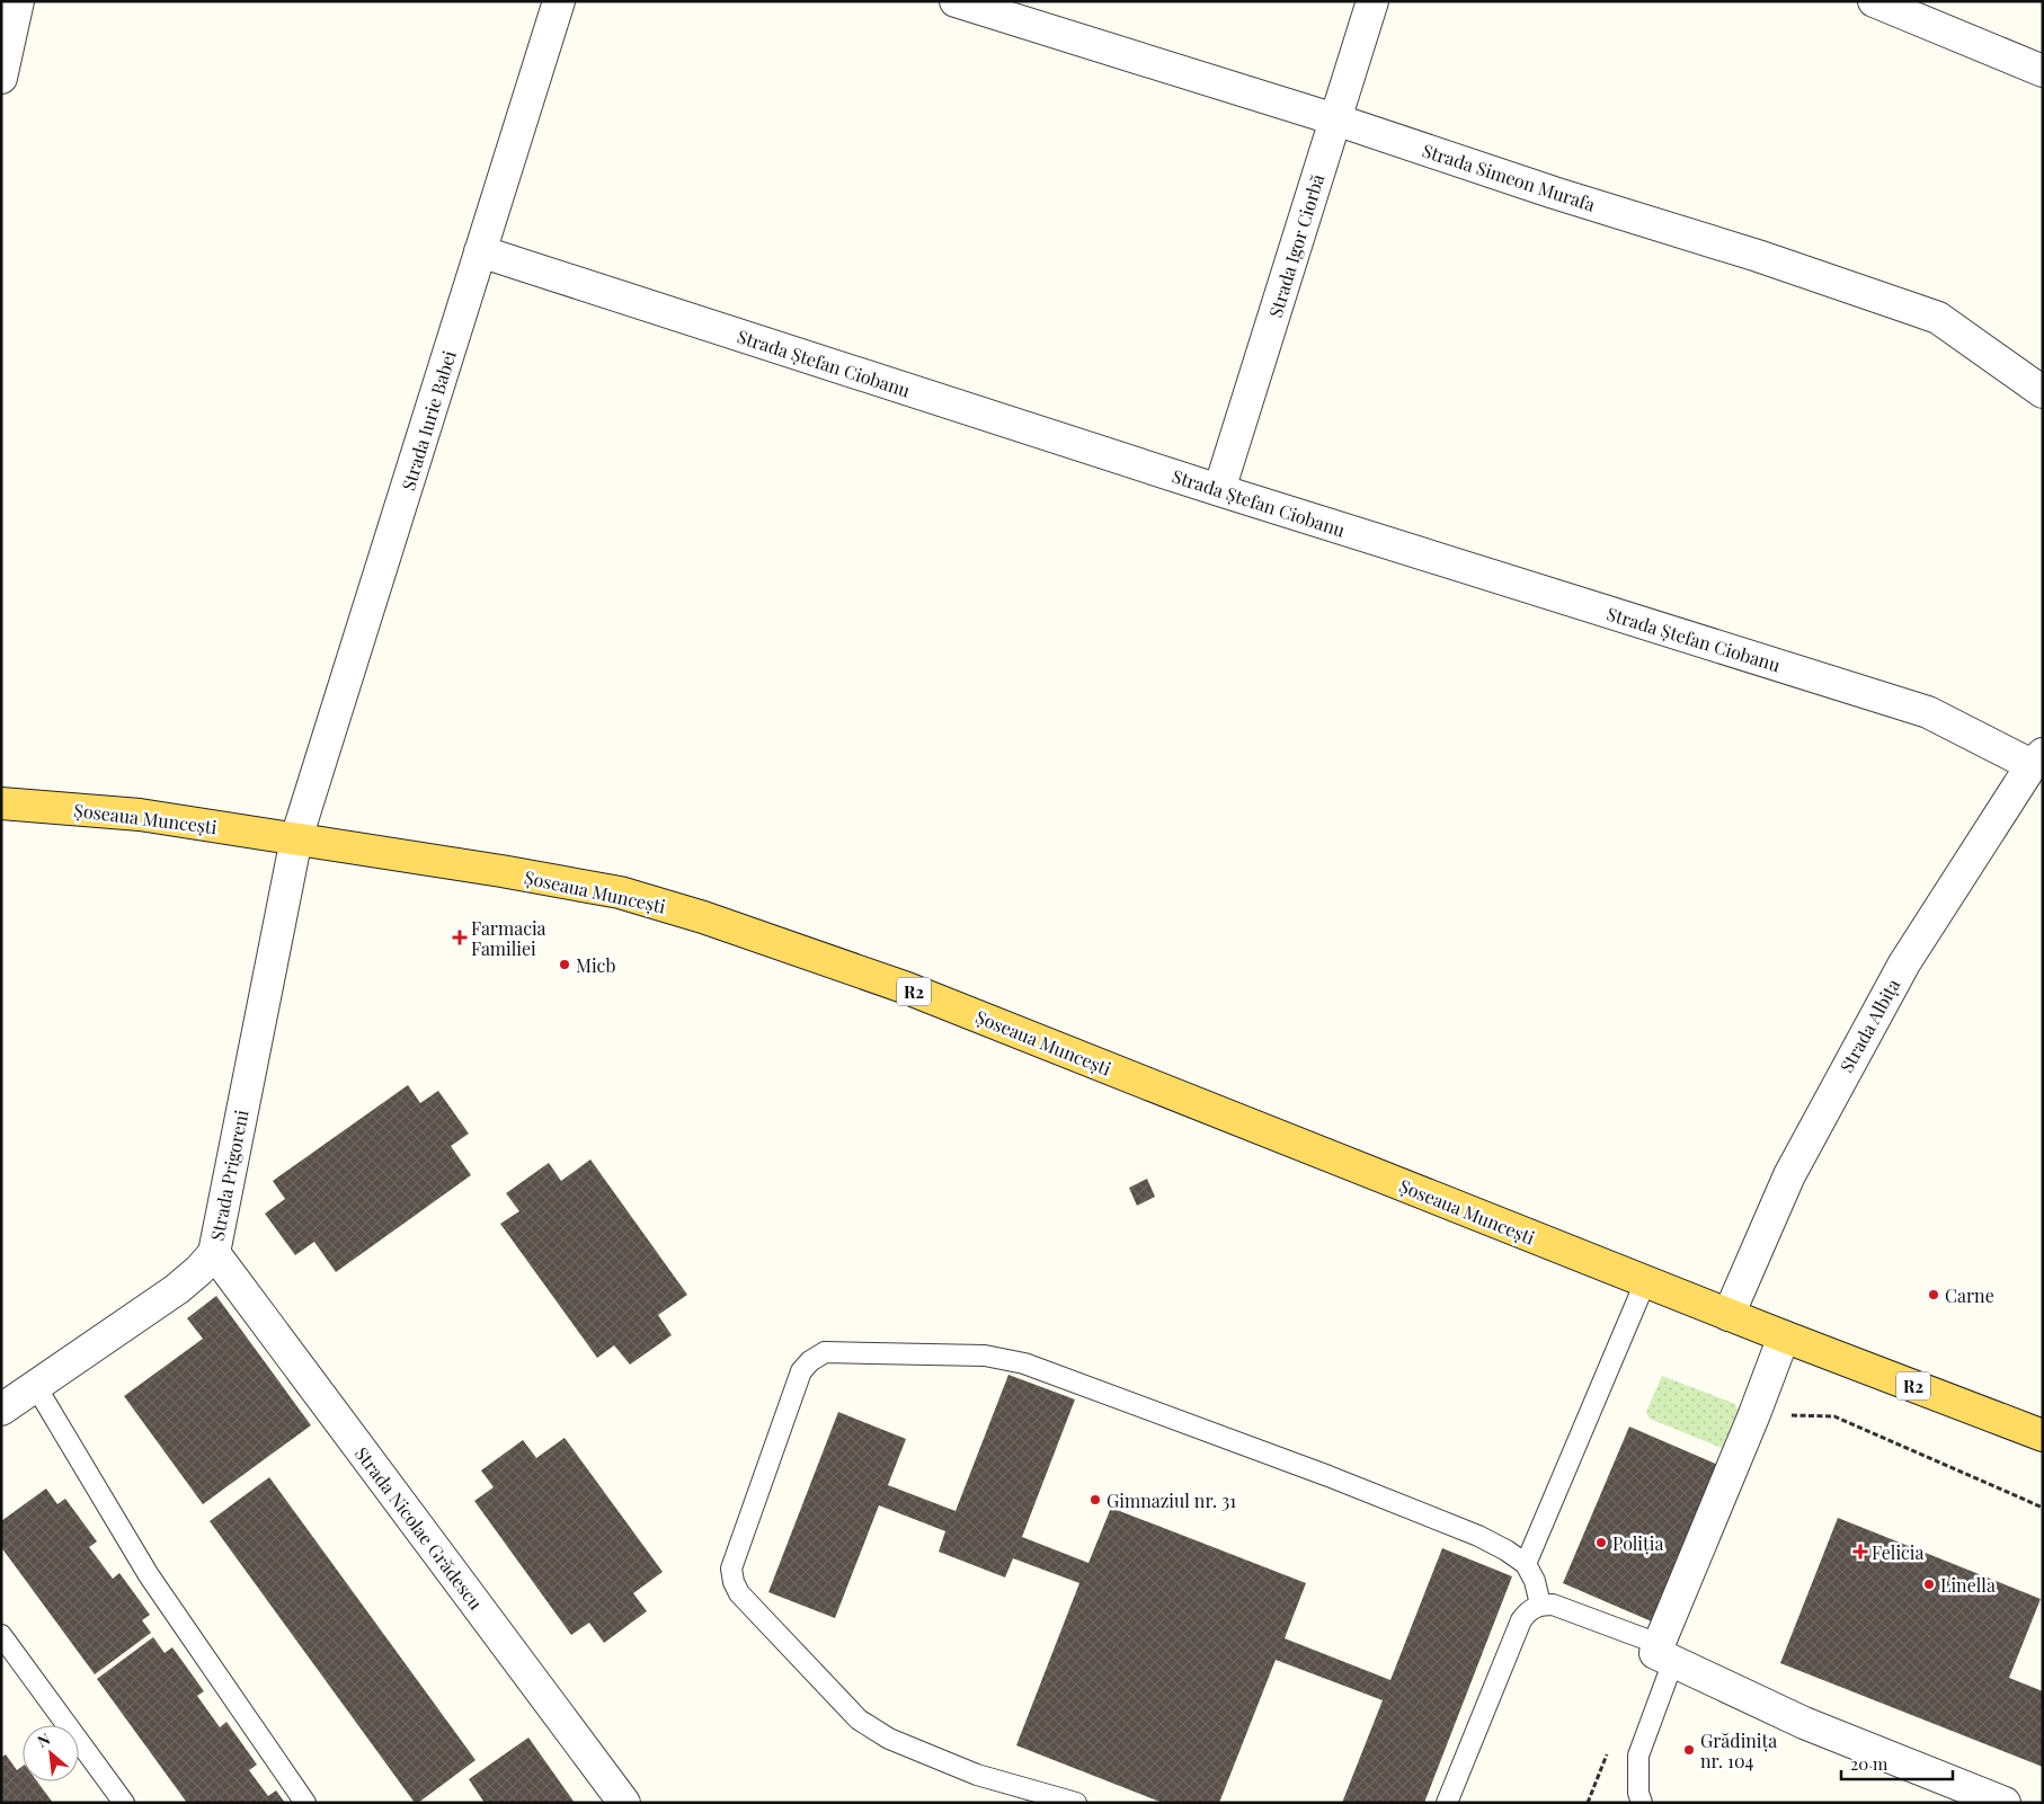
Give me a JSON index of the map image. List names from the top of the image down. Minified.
{"streets":{"main road":["Șoseaua Muncești","R2"],"street":["Strada Simeon Murafa","Strada Igor Ciorbă","Strada Ștefan Ciobanu","Strada Iurie Babei","Strada Albița","Strada Prigoreni","Strada Nicolae Grădescu"]},"crossings":[["Strada Simeon Murafa","Strada Igor Ciorbă"],["Strada Igor Ciorbă","Strada Ștefan Ciobanu"],["Strada Ștefan Ciobanu","Strada Iurie Babei"],["Strada Ștefan Ciobanu","Strada Albița"],["Strada Iurie Babei","Șoseaua Muncești"],["Strada Iurie Babei","Strada Prigoreni"],["Șoseaua Muncești","Strada Albița"],["Șoseaua Muncești","Strada Prigoreni"],["Strada Prigoreni","Strada Nicolae Grădescu"]],"places":{"health":["Farmacia Familiei","Felicia"],"other":["Micb","Carne","Gimnaziul nr. 31","Poliția","Linella","Grădinița nr. 104"]},"scale_bar":"20 m","north":"top left"}
